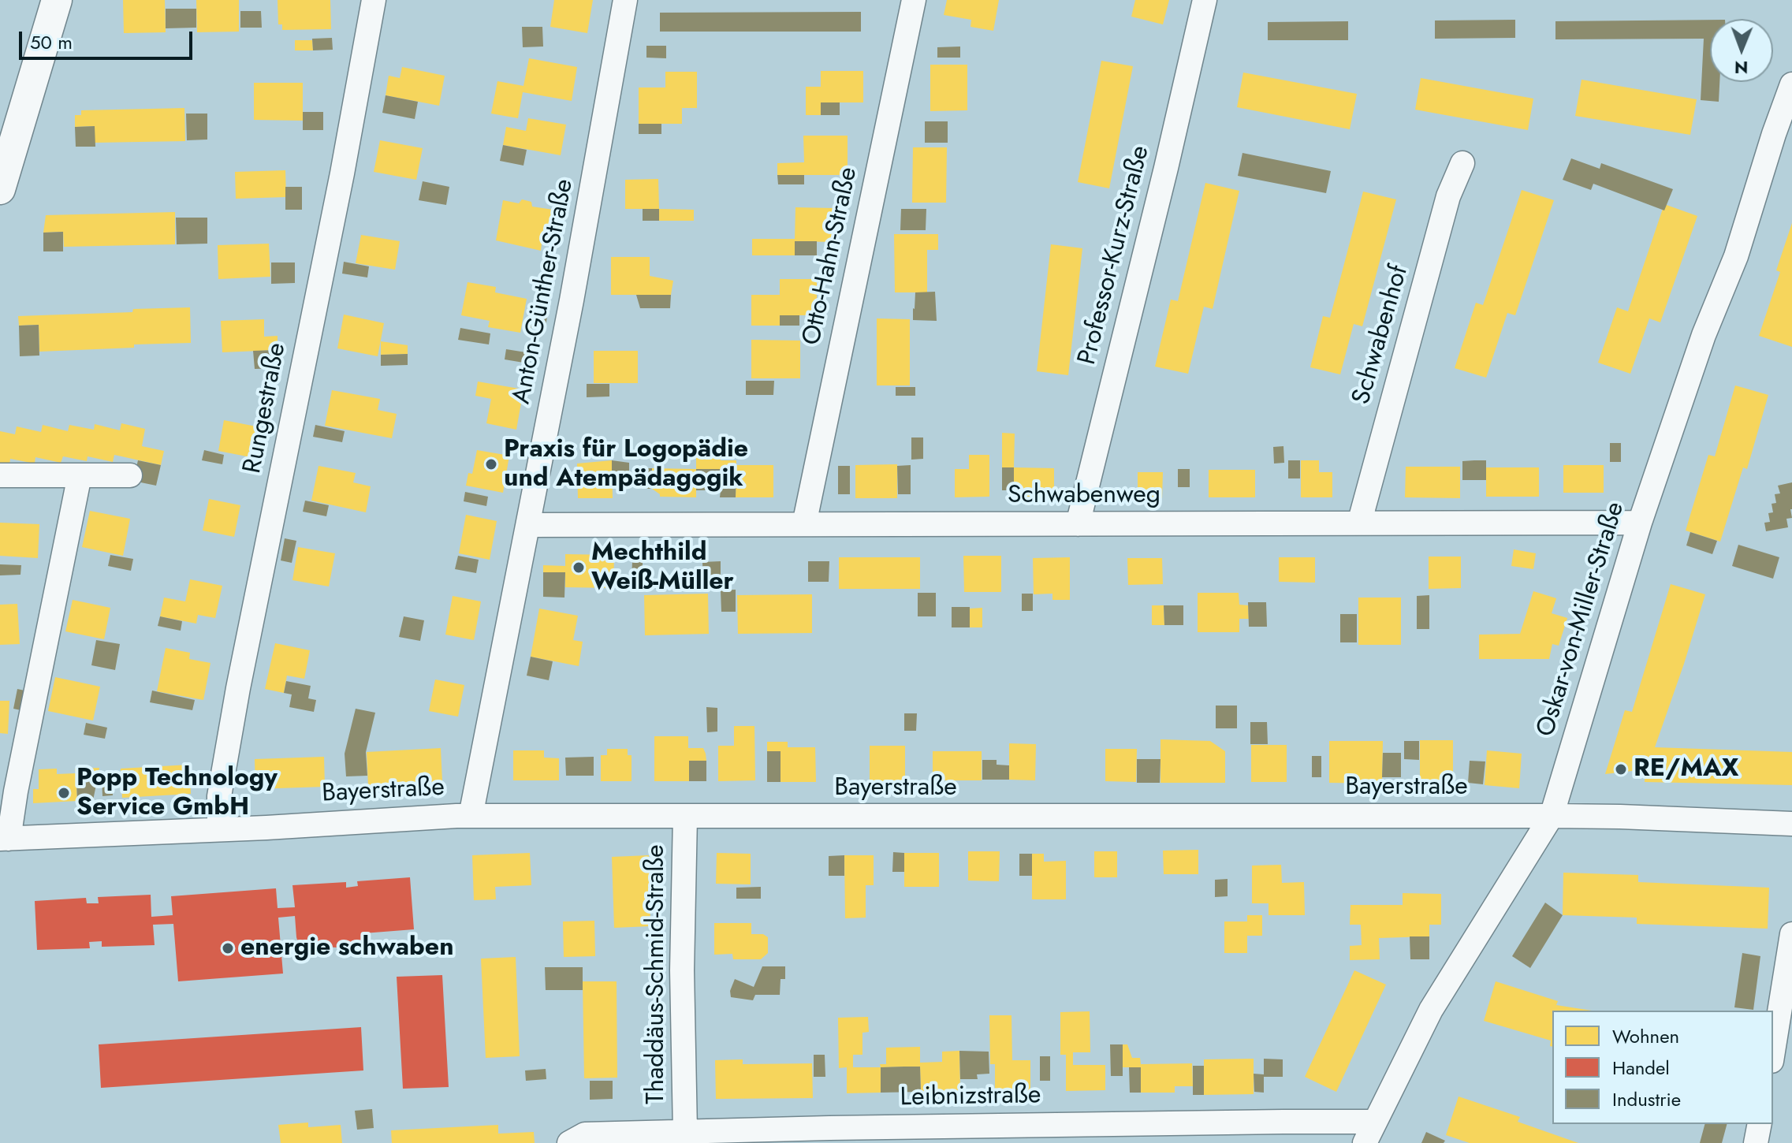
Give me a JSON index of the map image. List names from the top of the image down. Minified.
{"streets":{"street":["Professor-Kurz-Straße","Otto-Hahn-Straße","Anton-Günther-Straße","Schwabenhof","Rungestraße","Schwabenweg","Oskar-von-Miller-Straße","Bayerstraße","Thaddäus-Schmid-Straße","Leibnizstraße"]},"crossings":[["Professor-Kurz-Straße","Schwabenweg"],["Otto-Hahn-Straße","Schwabenweg"],["Anton-Günther-Straße","Schwabenweg"],["Anton-Günther-Straße","Bayerstraße"],["Schwabenhof","Schwabenweg"],["Rungestraße","Bayerstraße"],["Schwabenweg","Oskar-von-Miller-Straße"],["Oskar-von-Miller-Straße","Bayerstraße"],["Oskar-von-Miller-Straße","Leibnizstraße"],["Bayerstraße","Thaddäus-Schmid-Straße"],["Thaddäus-Schmid-Straße","Leibnizstraße"]],"places":["Praxis für Logopädie und Atempädagogik","Mechthild Weiß-Müller","RE/MAX","Popp Technology Service GmbH","energie schwaben"],"legend":["Wohnen","Handel","Industrie"],"scale_bar":"50 m","north":"bottom"}
